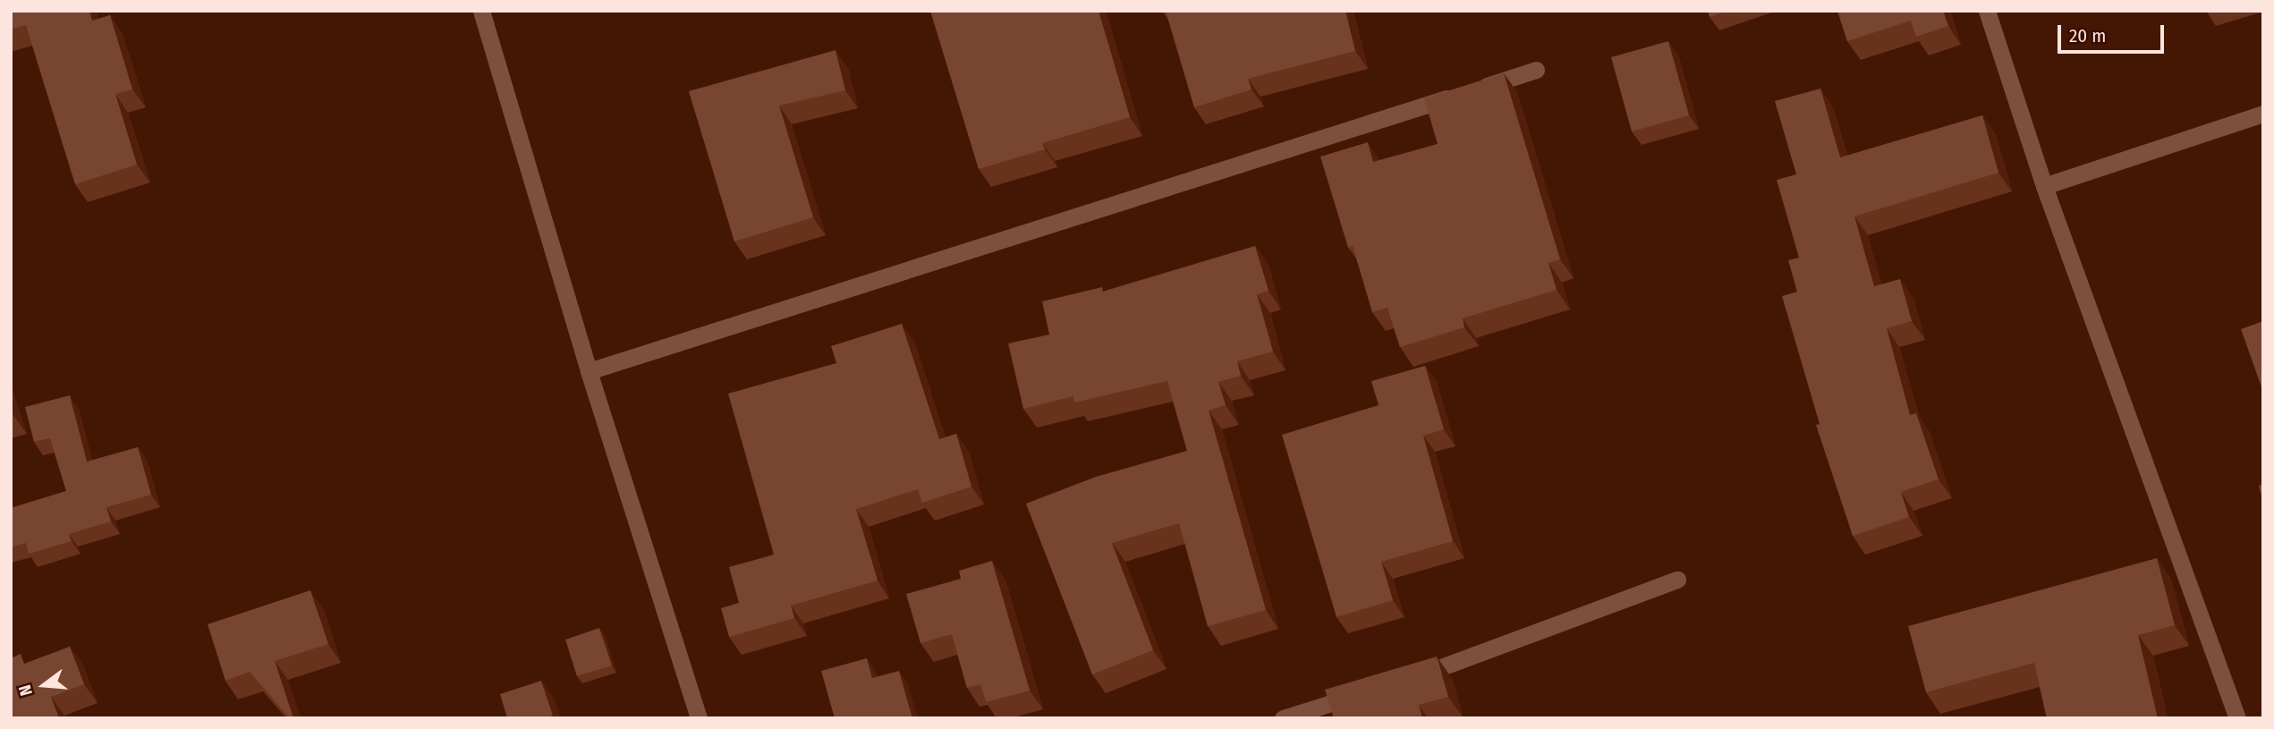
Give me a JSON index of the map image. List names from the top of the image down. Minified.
{"scale_bar":"20 m","north":"left"}
